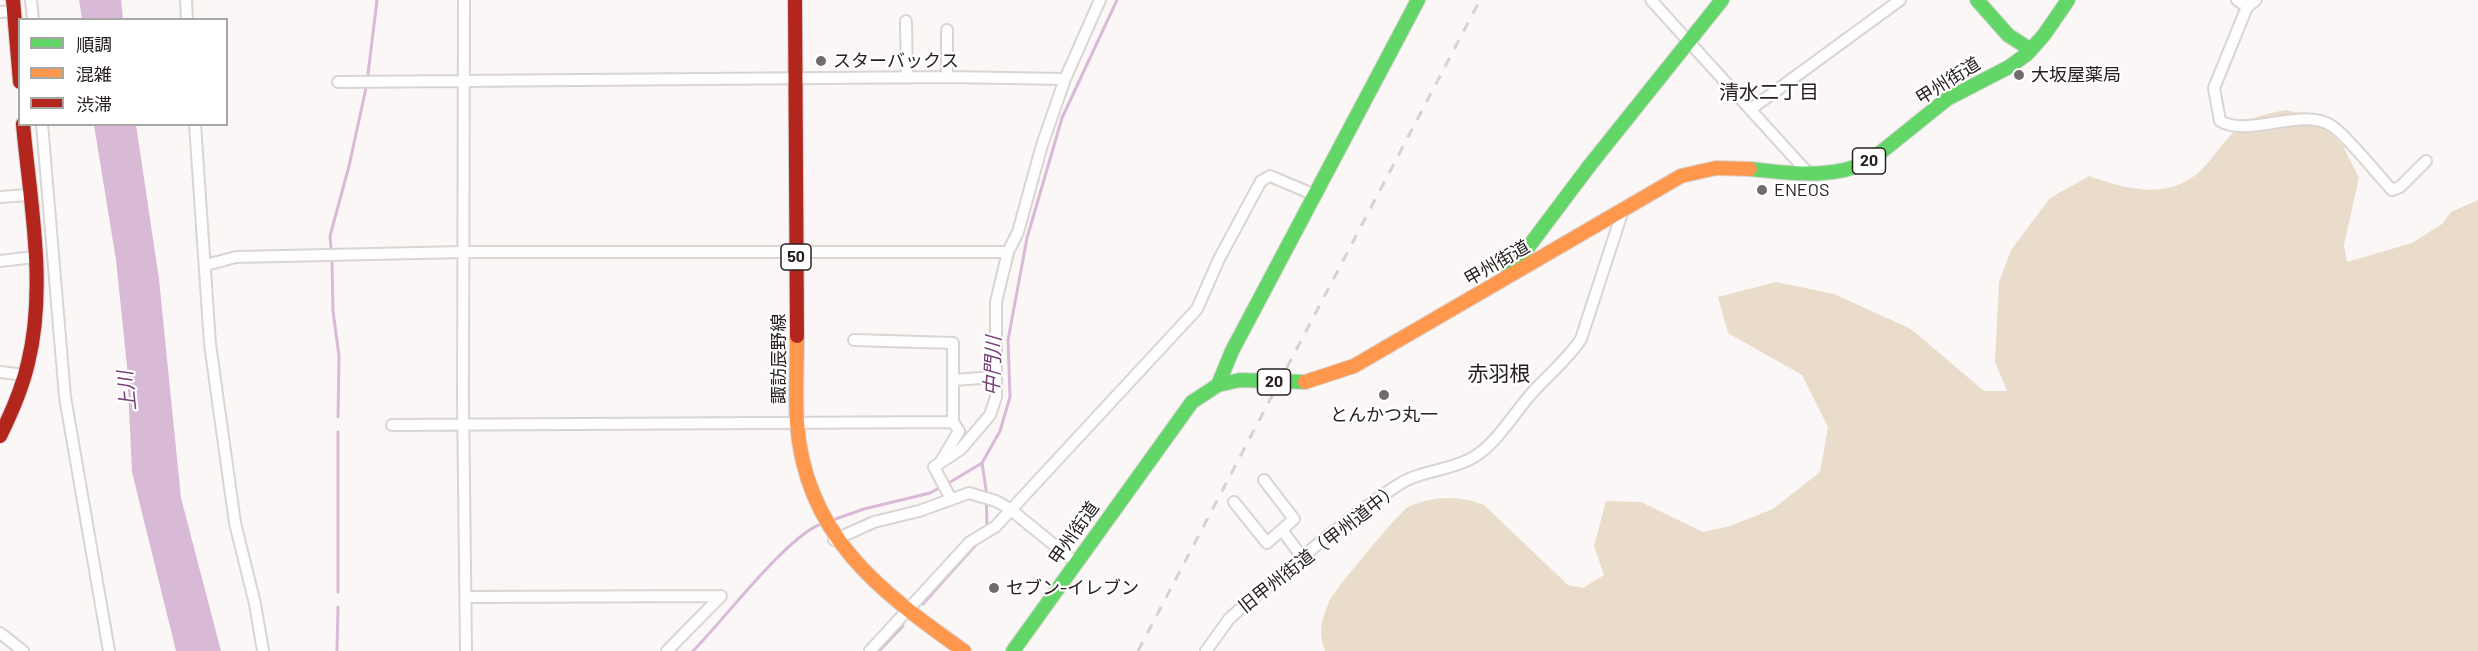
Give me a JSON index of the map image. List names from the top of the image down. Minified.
{"streets":{"main road":["甲州街道","20","50","諏訪辰野線"],"street":["旧甲州街道（甲州道中）"]},"crossings":[["甲州街道","旧甲州街道（甲州道中）"]],"districts":["清水二丁目","赤羽根"],"water":["中門川","上川"],"places":["スターバックス","大坂屋薬局","ENEOS","とんかつ丸一","セブン-イレブン"],"legend":["順調","混雑","渋滞"]}
